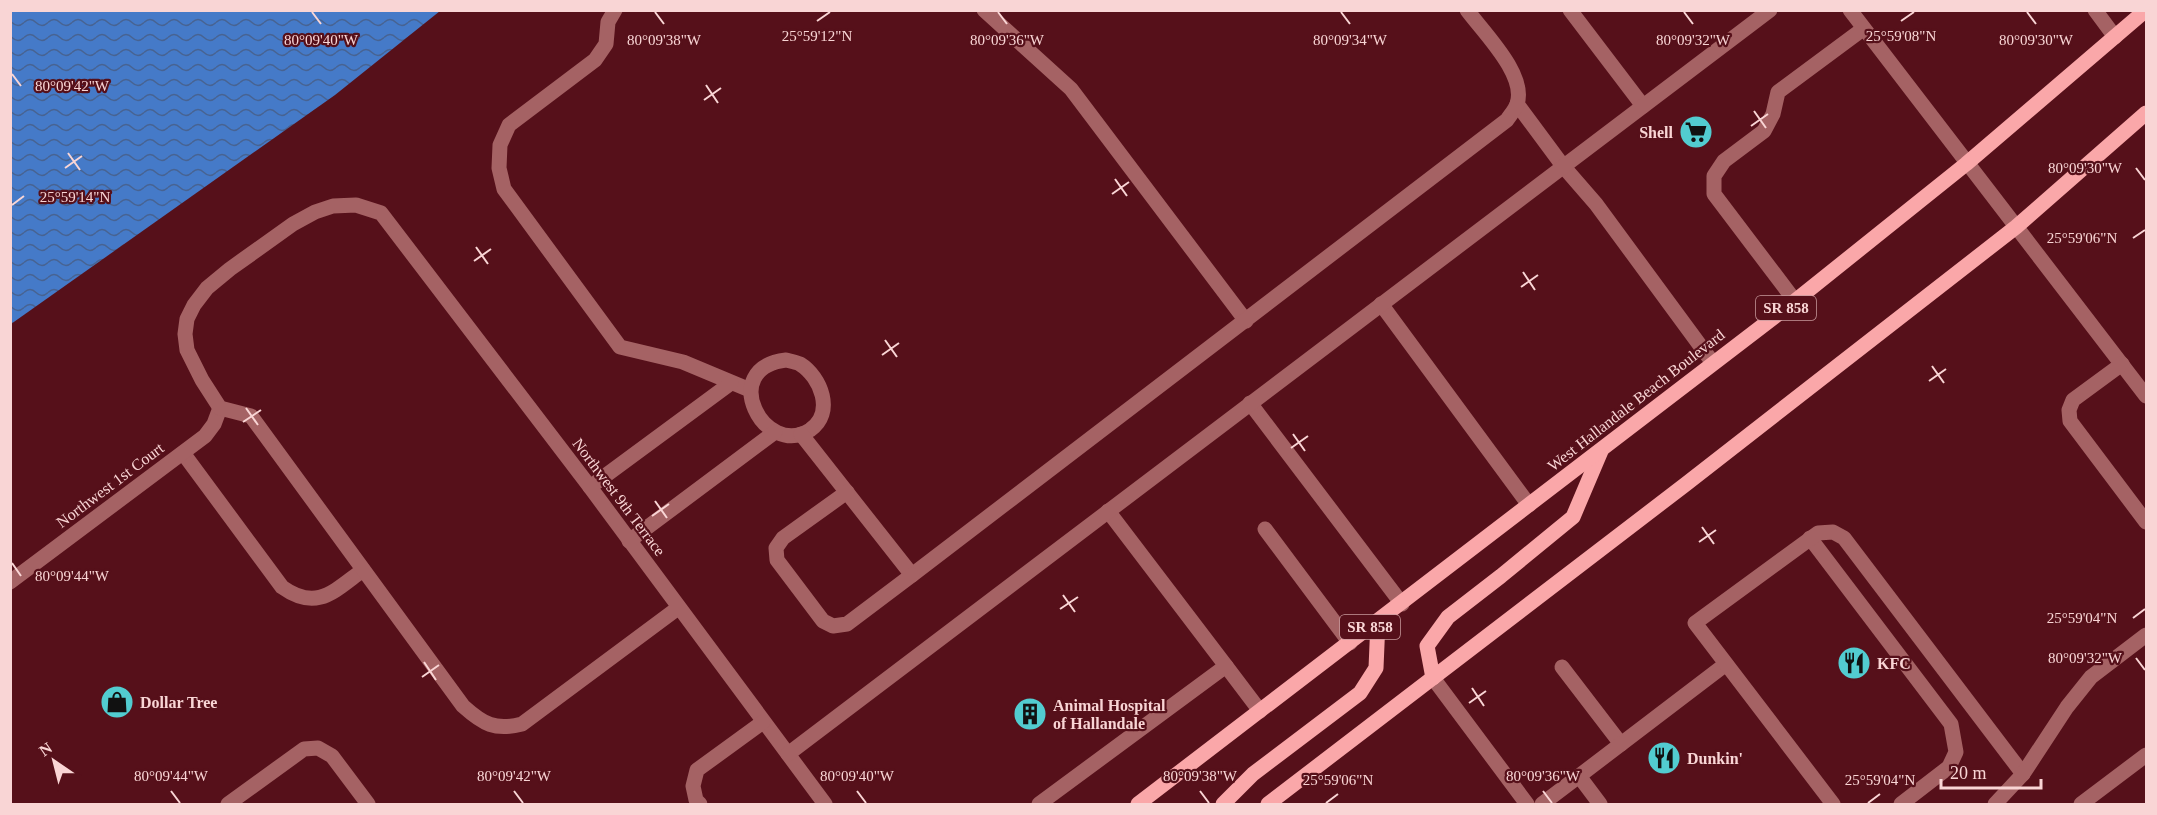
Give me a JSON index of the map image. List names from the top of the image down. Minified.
{"streets":{"main road":["SR 858","West Hallandale Beach Boulevard"],"street":["Northwest 1st Court","Northwest 9th Terrace"]},"crossings":[["Northwest 1st Court","Northwest 9th Terrace"]],"places":{"supermarket":["Shell"],"restaurant":["KFC","Dunkin'"],"shop":["Dollar Tree"],"building":["Animal Hospital of Hallandale"]},"scale_bar":"20 m","north":"top left","coordinates":["25°59'08\"N","25°59'12\"N","80°09'38\"W","80°09'32\"W","80°09'40\"W","80°09'36\"W","80°09'34\"W","80°09'30\"W","80°09'42\"W","25°59'14\"N","25°59'06\"N","80°09'44\"W","25°59'04\"N"]}
